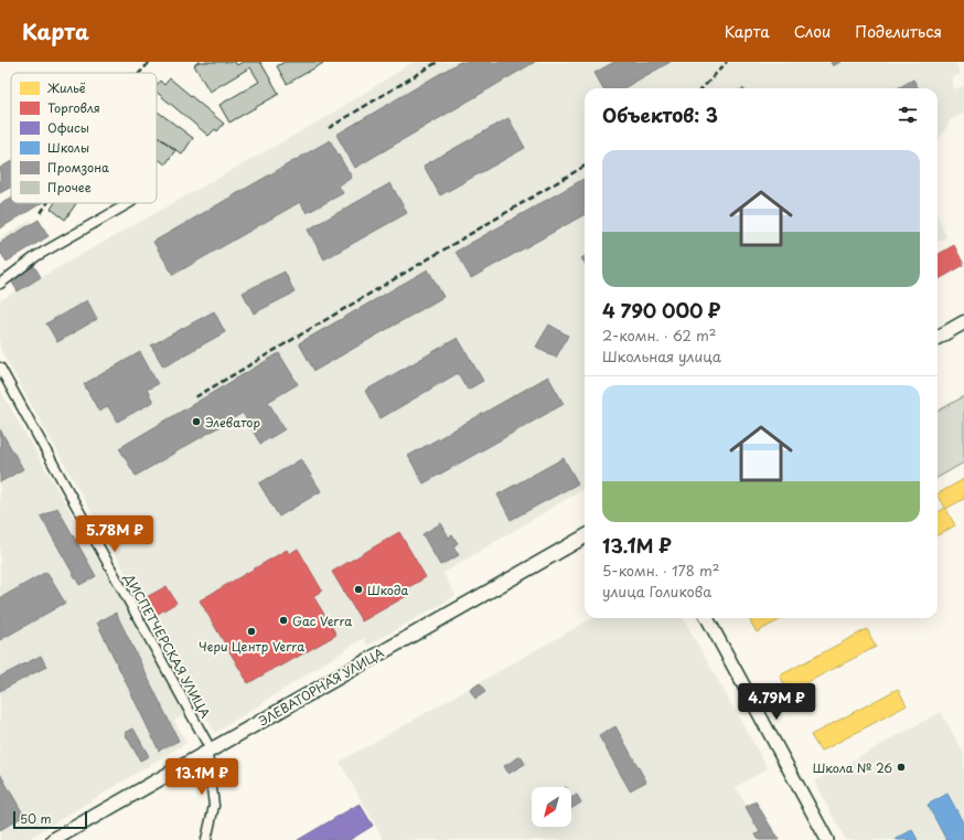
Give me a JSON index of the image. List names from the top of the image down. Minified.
{"streets":{"main road":["ЭЛЕВАТОРНАЯ УЛИЦА"],"street":["ДИСПЕТЧЕРСКАЯ УЛИЦА"]},"crossings":[["ДИСПЕТЧЕРСКАЯ УЛИЦА","ЭЛЕВАТОРНАЯ УЛИЦА"]],"places":["Элеватор","Шкода","Gac Verra","Чери Центр Verra","Школа № 26"],"legend":["Жильё","Торговля","Офисы","Школы","Промзона","Прочее"],"scale_bar":"50 m","north":"bottom left","page":{"header":"Карта","nav":["Карта","Слои","Поделиться"],"heading":"Объектов: 3","list":[{"name":"4 790 000 ₽","note":"2-комн. · 62 m² · Школьная улица"},{"name":"13.1M ₽","note":"5-комн. · 178 m² · улица Голикова"}],"price":["5.78M ₽","4.79M ₽","13.1M ₽"],"scale":"50 m"}}
